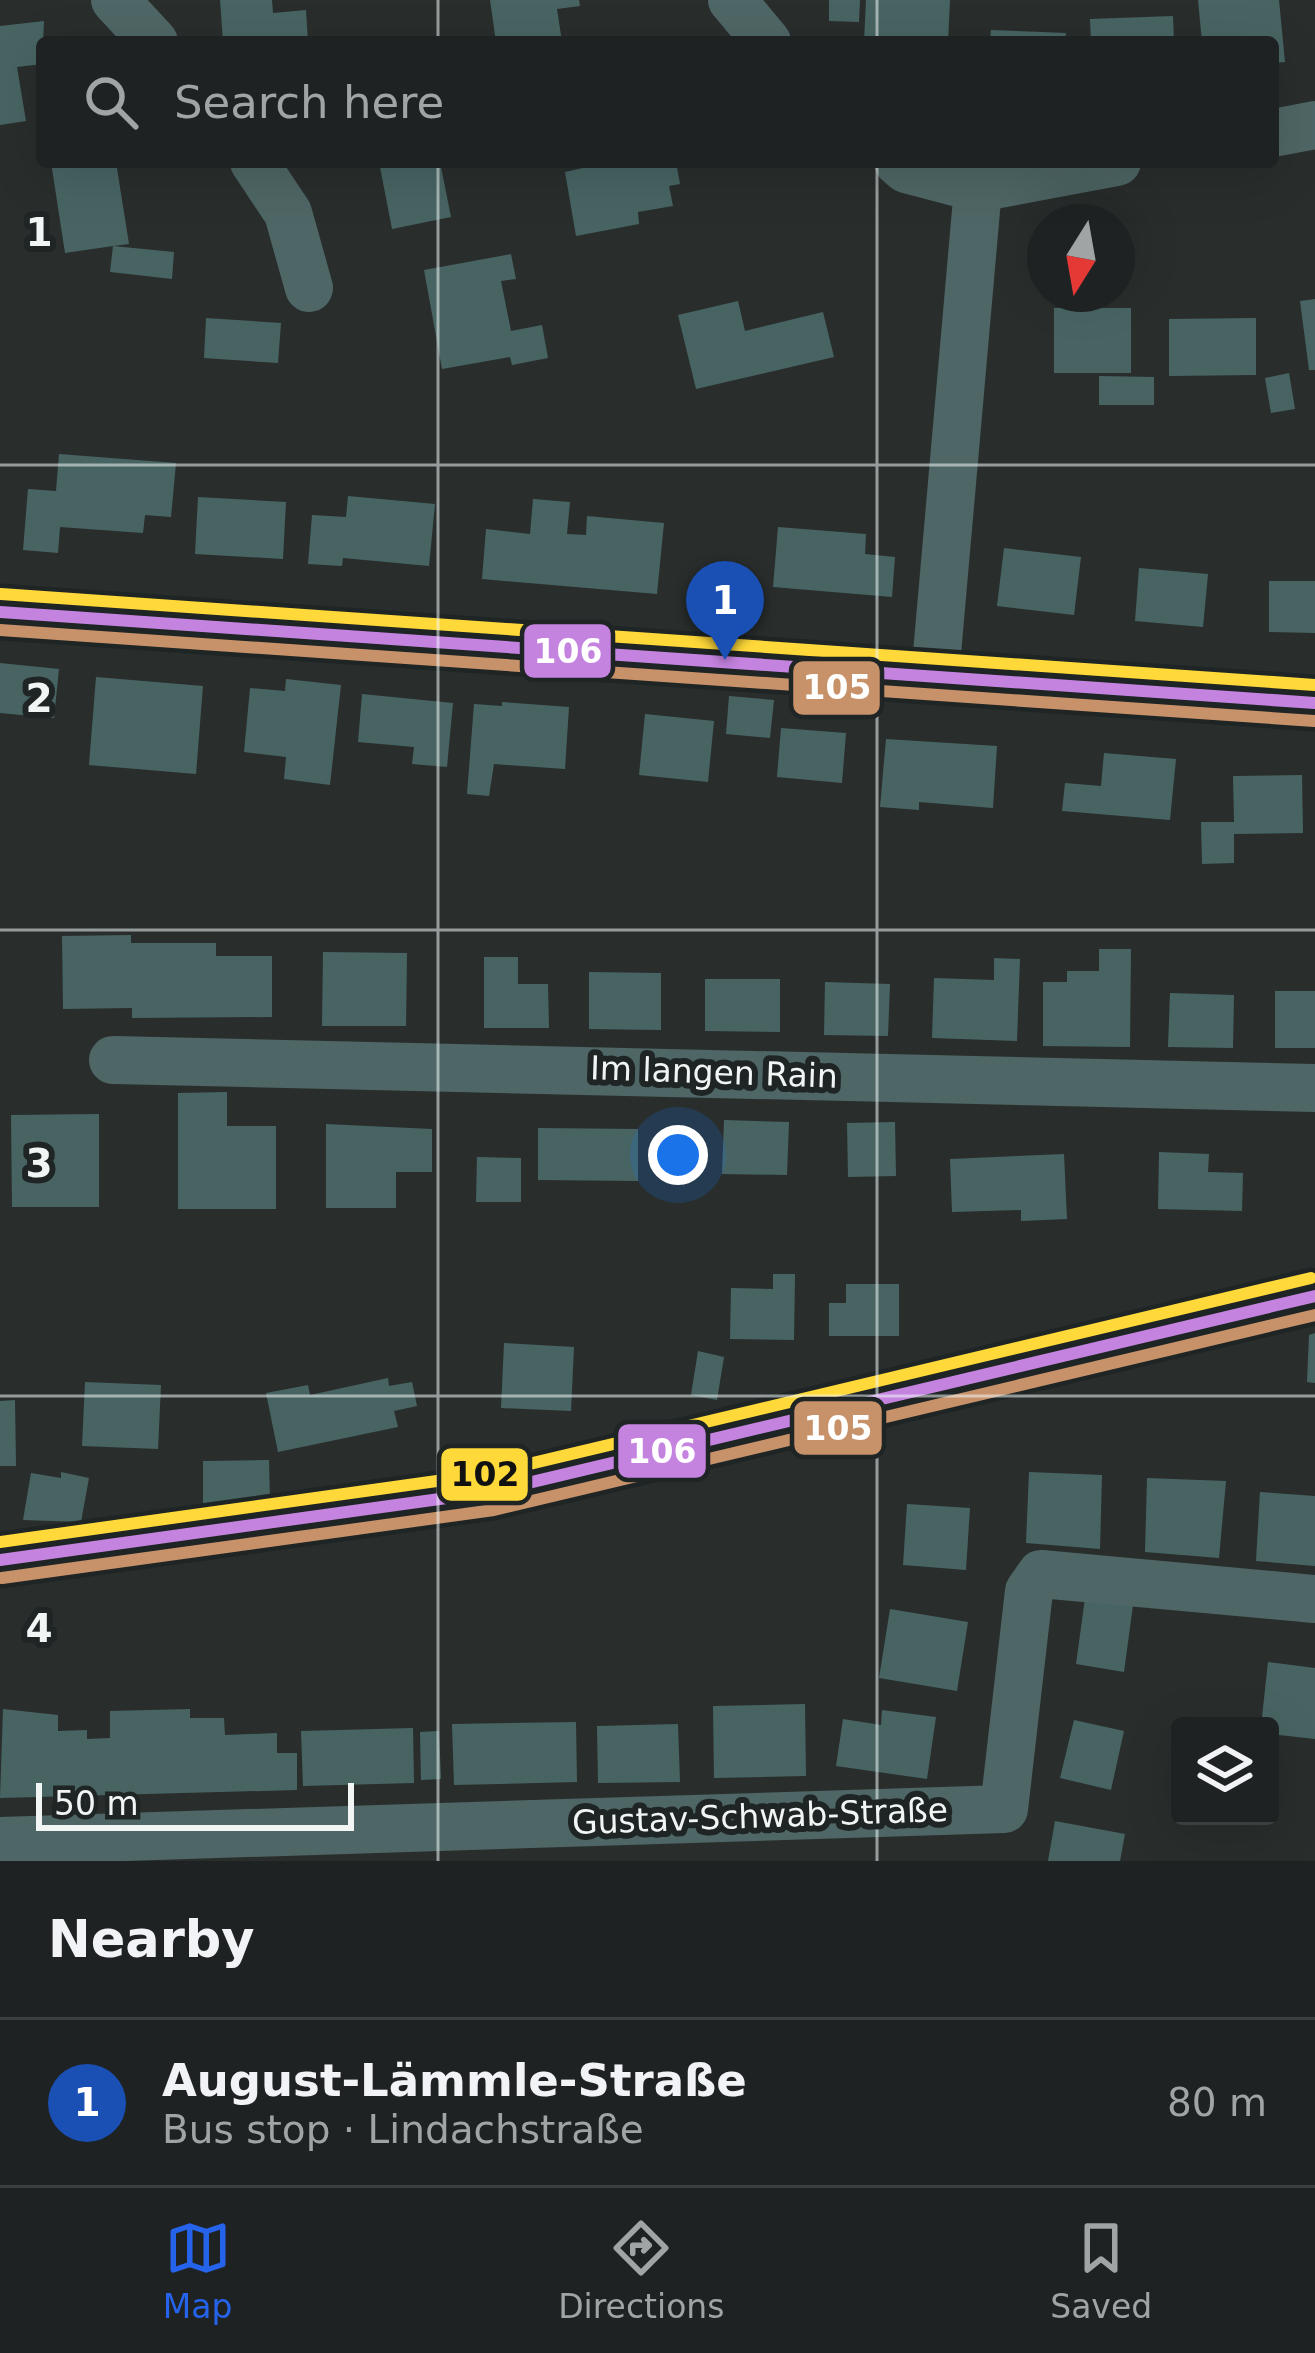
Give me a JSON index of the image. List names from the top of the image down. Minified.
{"streets":{"street":["Im langen Rain","Gustav-Schwab-Straße"]},"lines":["transit line 102","transit line 106","transit line 105"],"scale_bar":"50 m","north":"bottom","page":{"search":"Search here","pins":"1","scale":"50 m","heading":"Nearby","list":[{"mark":"1","name":"August-Lämmle-Straße","note":"Bus stop · Lindachstraße","value":"80 m"}],"nav":["Map","Directions","Saved"]},"grid":{"rows":["1","2","3","4"]}}
